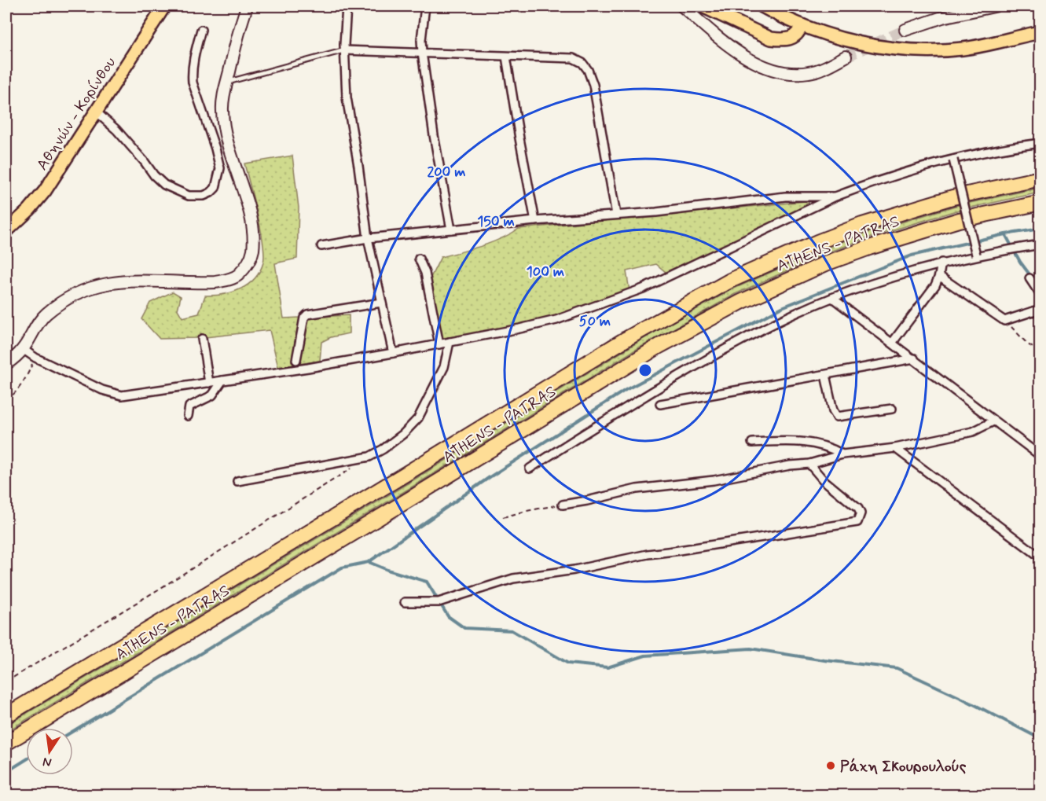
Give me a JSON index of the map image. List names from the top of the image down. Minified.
{"streets":{"highway":["ATHENS - PATRAS"],"main road":["Αθηνών - Κορίνθου"]},"places":["Ράχη Σκουρουλούς"],"north":"bottom","rings":["200 m","150 m","100 m","50 m"]}
